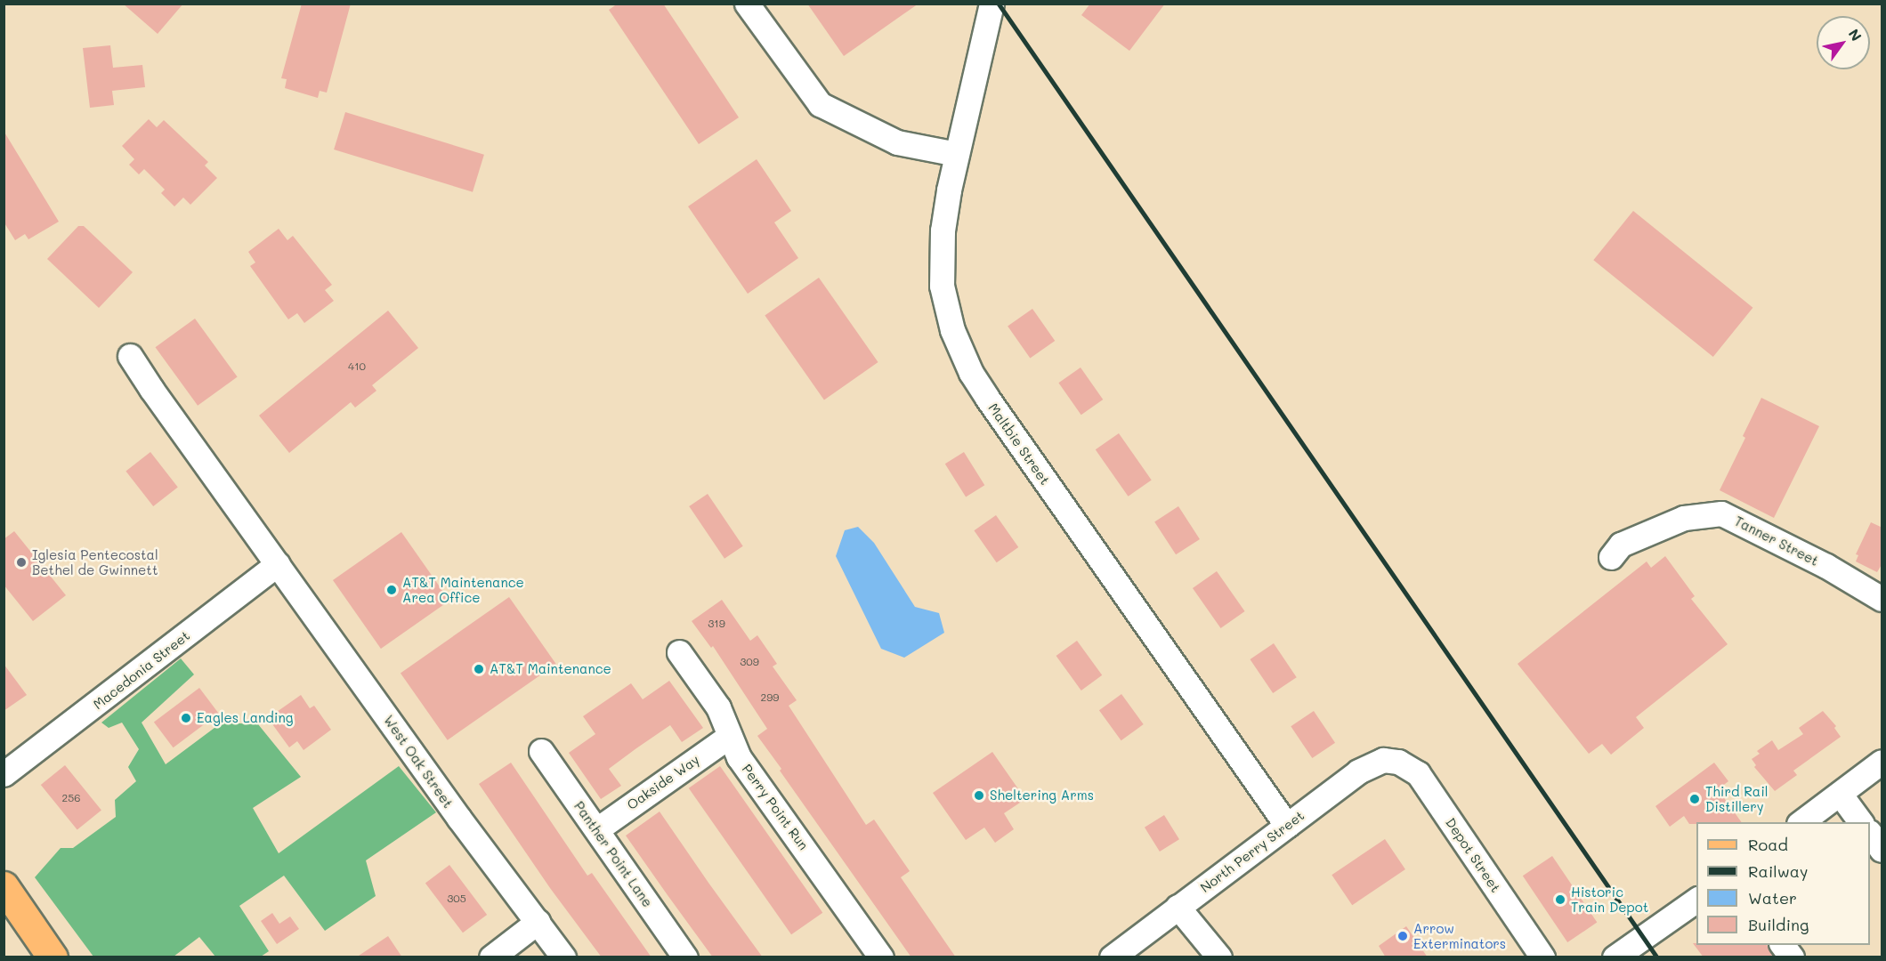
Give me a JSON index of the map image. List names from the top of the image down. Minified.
{"streets":{"street":["Maltbie Street","Tanner Street","Macedonia Street","West Oak Street","Oakside Way","Perry Point Run","North Perry Street","Panther Point Lane","Depot Street"]},"crossings":[["Maltbie Street","North Perry Street"],["Macedonia Street","West Oak Street"],["Oakside Way","Perry Point Run"],["Oakside Way","Panther Point Lane"],["North Perry Street","Depot Street"]],"places":["Iglesia Pentecostal Bethel de Gwinnett","AT&T Maintenance Area Office","AT&T Maintenance","Eagles Landing","Sheltering Arms","Third Rail Distillery","Historic Train Depot","Arrow Exterminators"],"house_numbers":["410","319","309","299","256","305"],"legend":["Road","Railway","Water","Building"],"north":"top right"}
